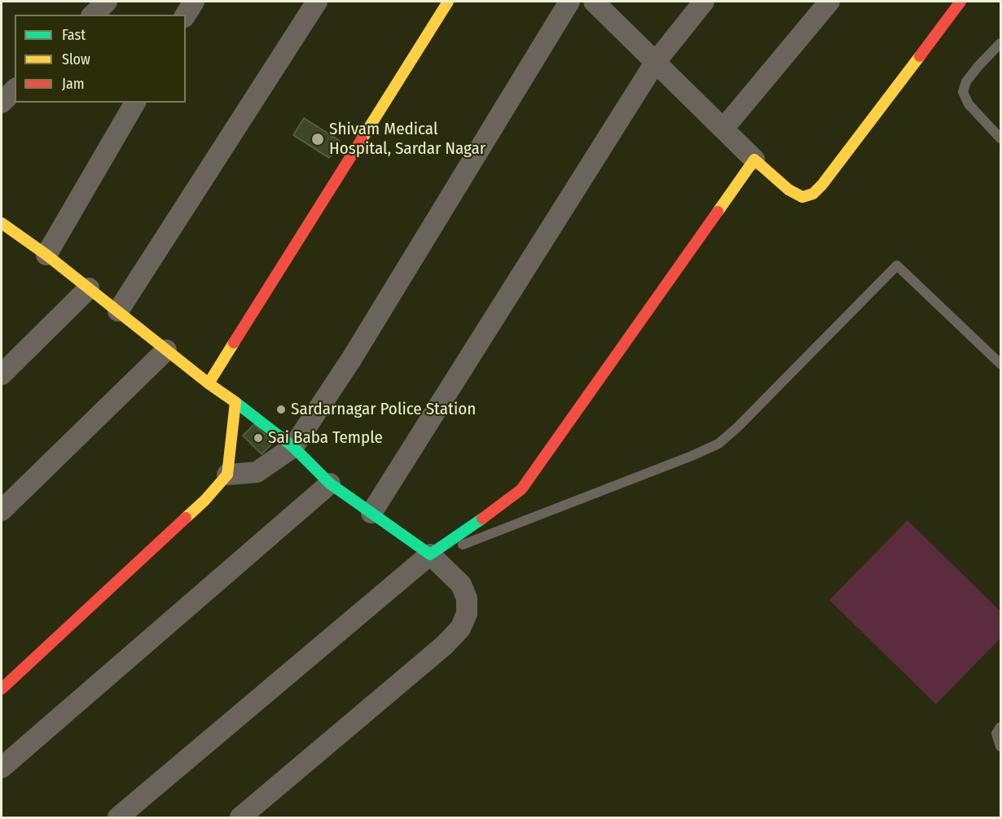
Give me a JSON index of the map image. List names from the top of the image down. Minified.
{"places":["Shivam Medical Hospital, Sardar Nagar","Sardarnagar Police Station","Sai Baba Temple"],"legend":["Fast","Slow","Jam"]}
